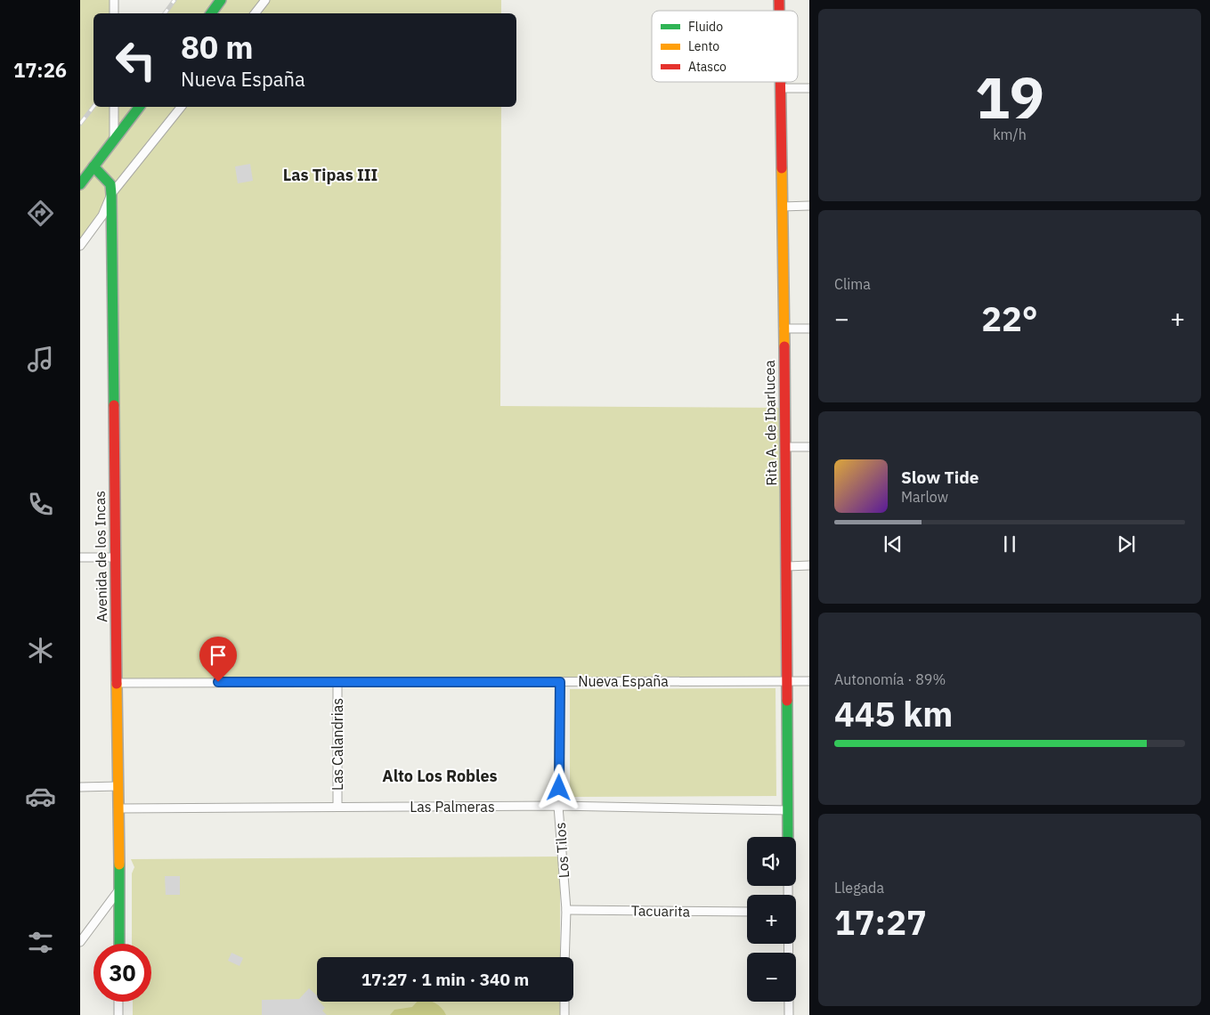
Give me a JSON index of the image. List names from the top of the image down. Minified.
{"streets":{"main road":["Rita A. de Ibarlucea","Avenida de los Incas"],"street":["Nueva España","Las Calandrias","Las Palmeras","Los Tilos","Tacuarita"]},"crossings":[["Rita A. de Ibarlucea","Nueva España"],["Rita A. de Ibarlucea","Las Palmeras"],["Avenida de los Incas","Nueva España"],["Avenida de los Incas","Las Palmeras"],["Nueva España","Las Calandrias"],["Nueva España","Los Tilos"],["Las Calandrias","Las Palmeras"],["Las Palmeras","Los Tilos"],["Los Tilos","Tacuarita"]],"districts":["Las Tipas III","Alto Los Robles"],"legend":["Fluido","Lento","Atasco"],"page":{"tabs":"17:26","tile":[["19","km/h"],"Clima",["Autonomía · 89%","445 km"],["Llegada","17:27"]],"turn":["80 m","Nueva España"],"heat":["−","22°","+"],"song":["Slow Tide","Marlow"],"map_buttons":["+","−"],"limit":"30","trip":"17:27 · 1 min · 340 m"}}
